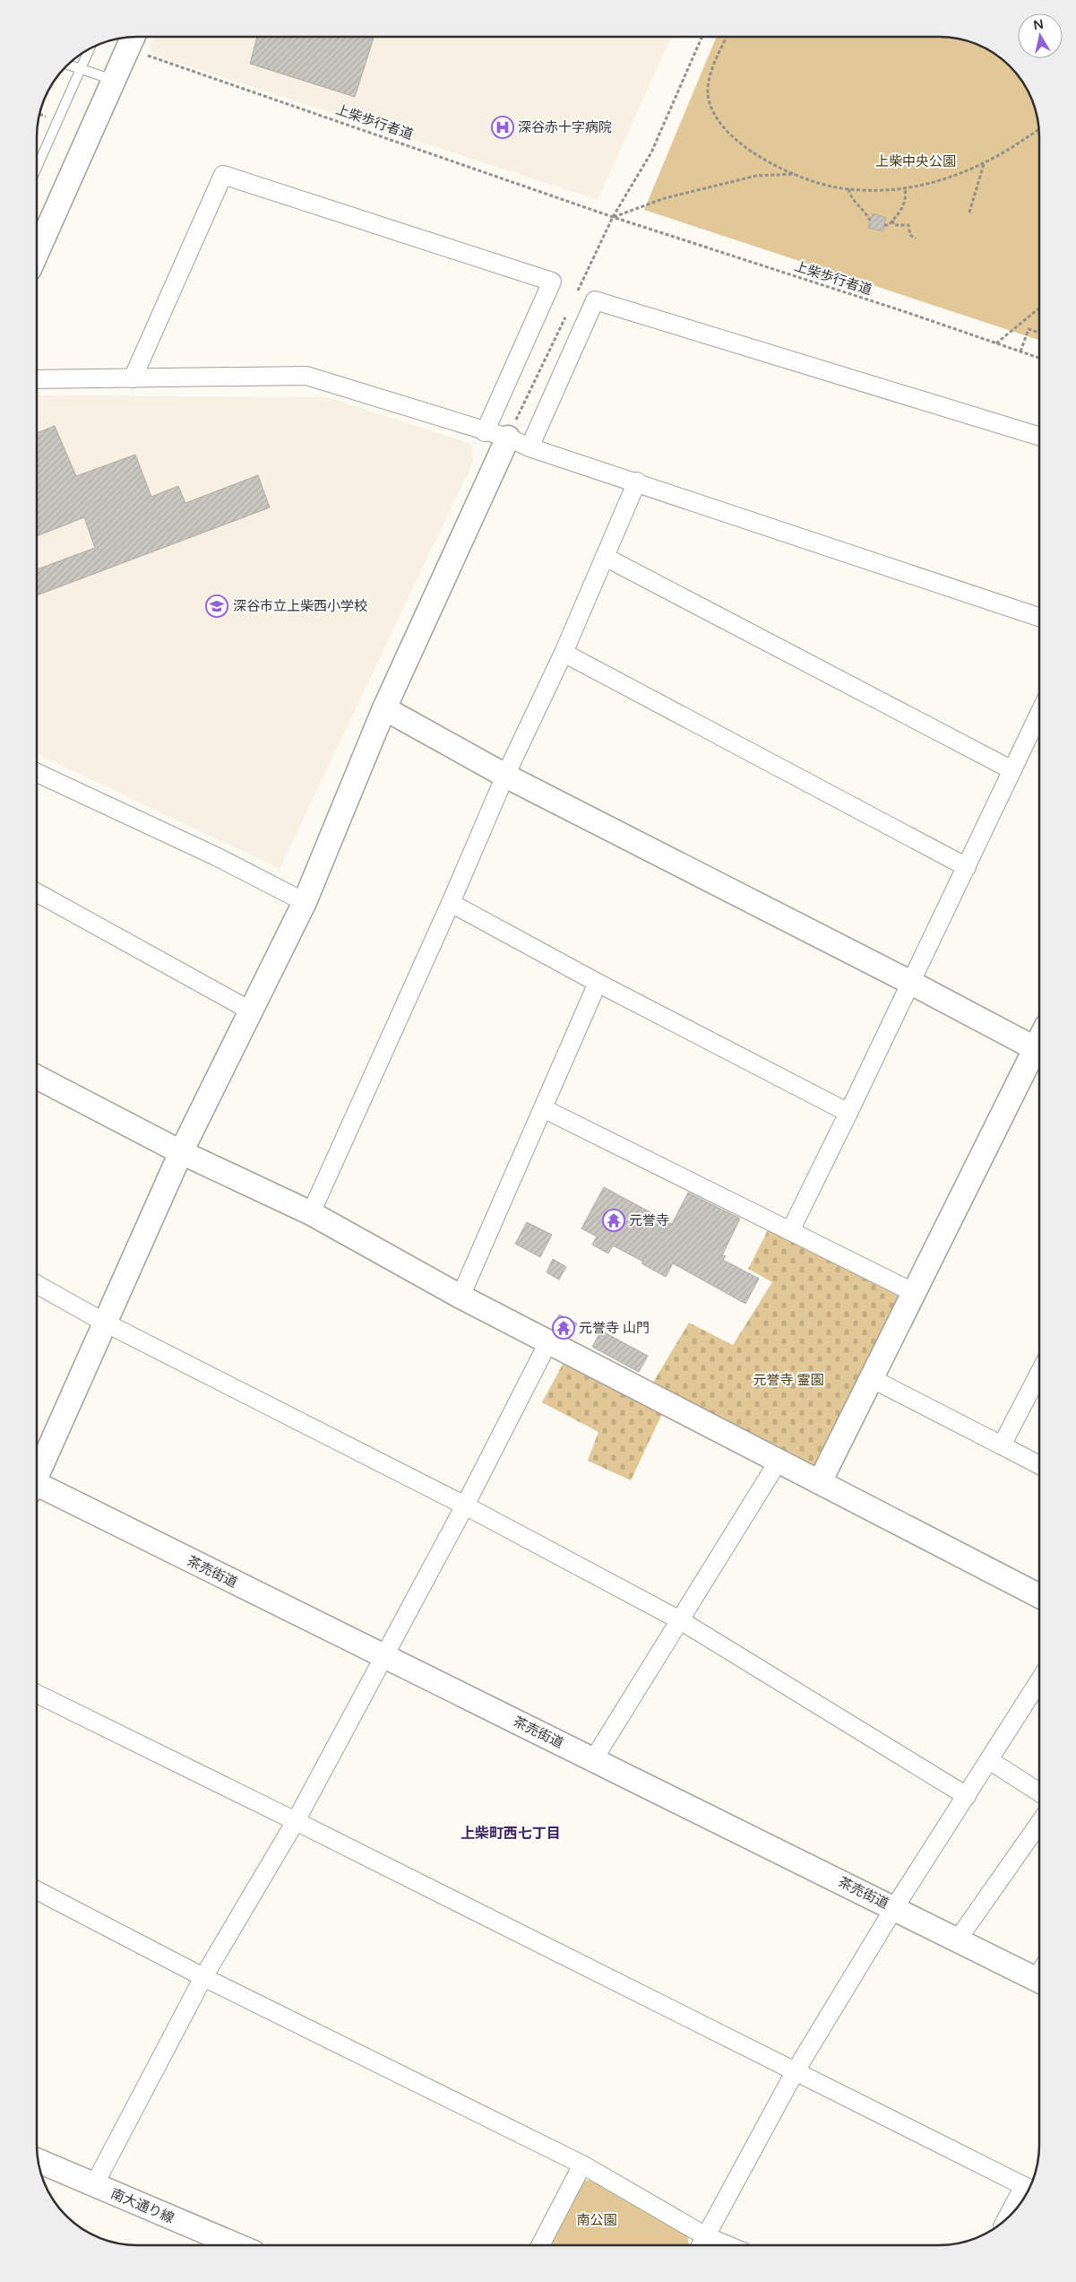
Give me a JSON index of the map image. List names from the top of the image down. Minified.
{"streets":{"street":["茶売街道","南大通り線"],"path":["上柴歩行者道"]},"districts":["上柴町西七丁目"],"parks":["上柴中央公園","元誉寺 霊園","南公園"],"places":{"hospital":["深谷赤十字病院"],"school or university":["深谷市立上柴西小学校"],"temple":["元誉寺","元誉寺 山門"]},"north":"top"}
